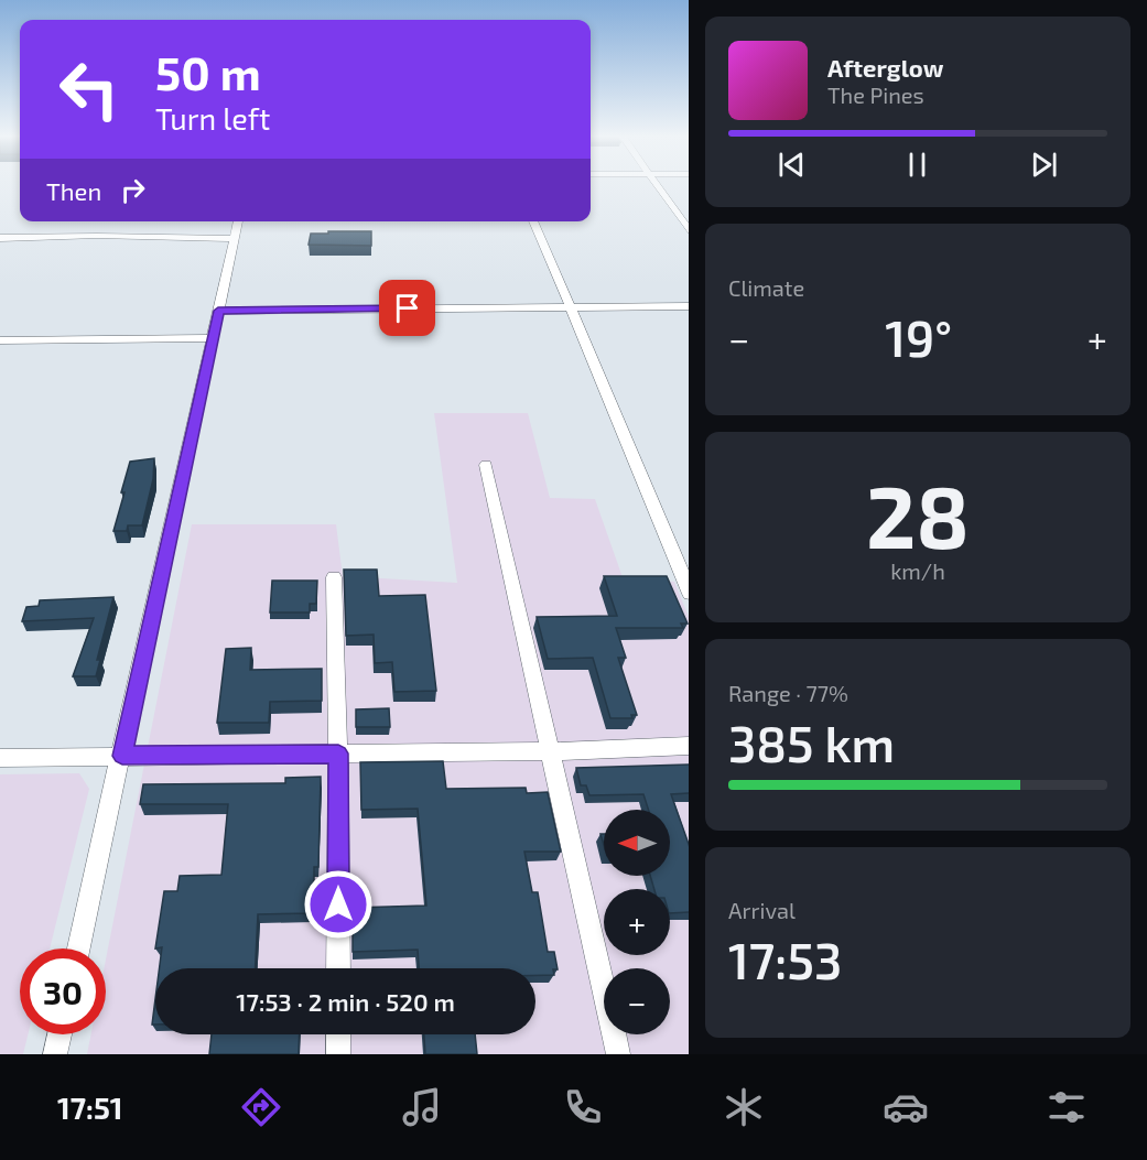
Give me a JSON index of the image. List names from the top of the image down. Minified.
{"north":"left","page":{"turn":["50 m","Turn left"],"song":["Afterglow","The Pines"],"then":"Then","tile":["Climate",["28","km/h"],["Range · 77%","385 km"],["Arrival","17:53"]],"heat":["−","19°","+"],"map_buttons":["+","−"],"limit":"30","trip":"17:53 · 2 min · 520 m","tabs":"17:51"}}
